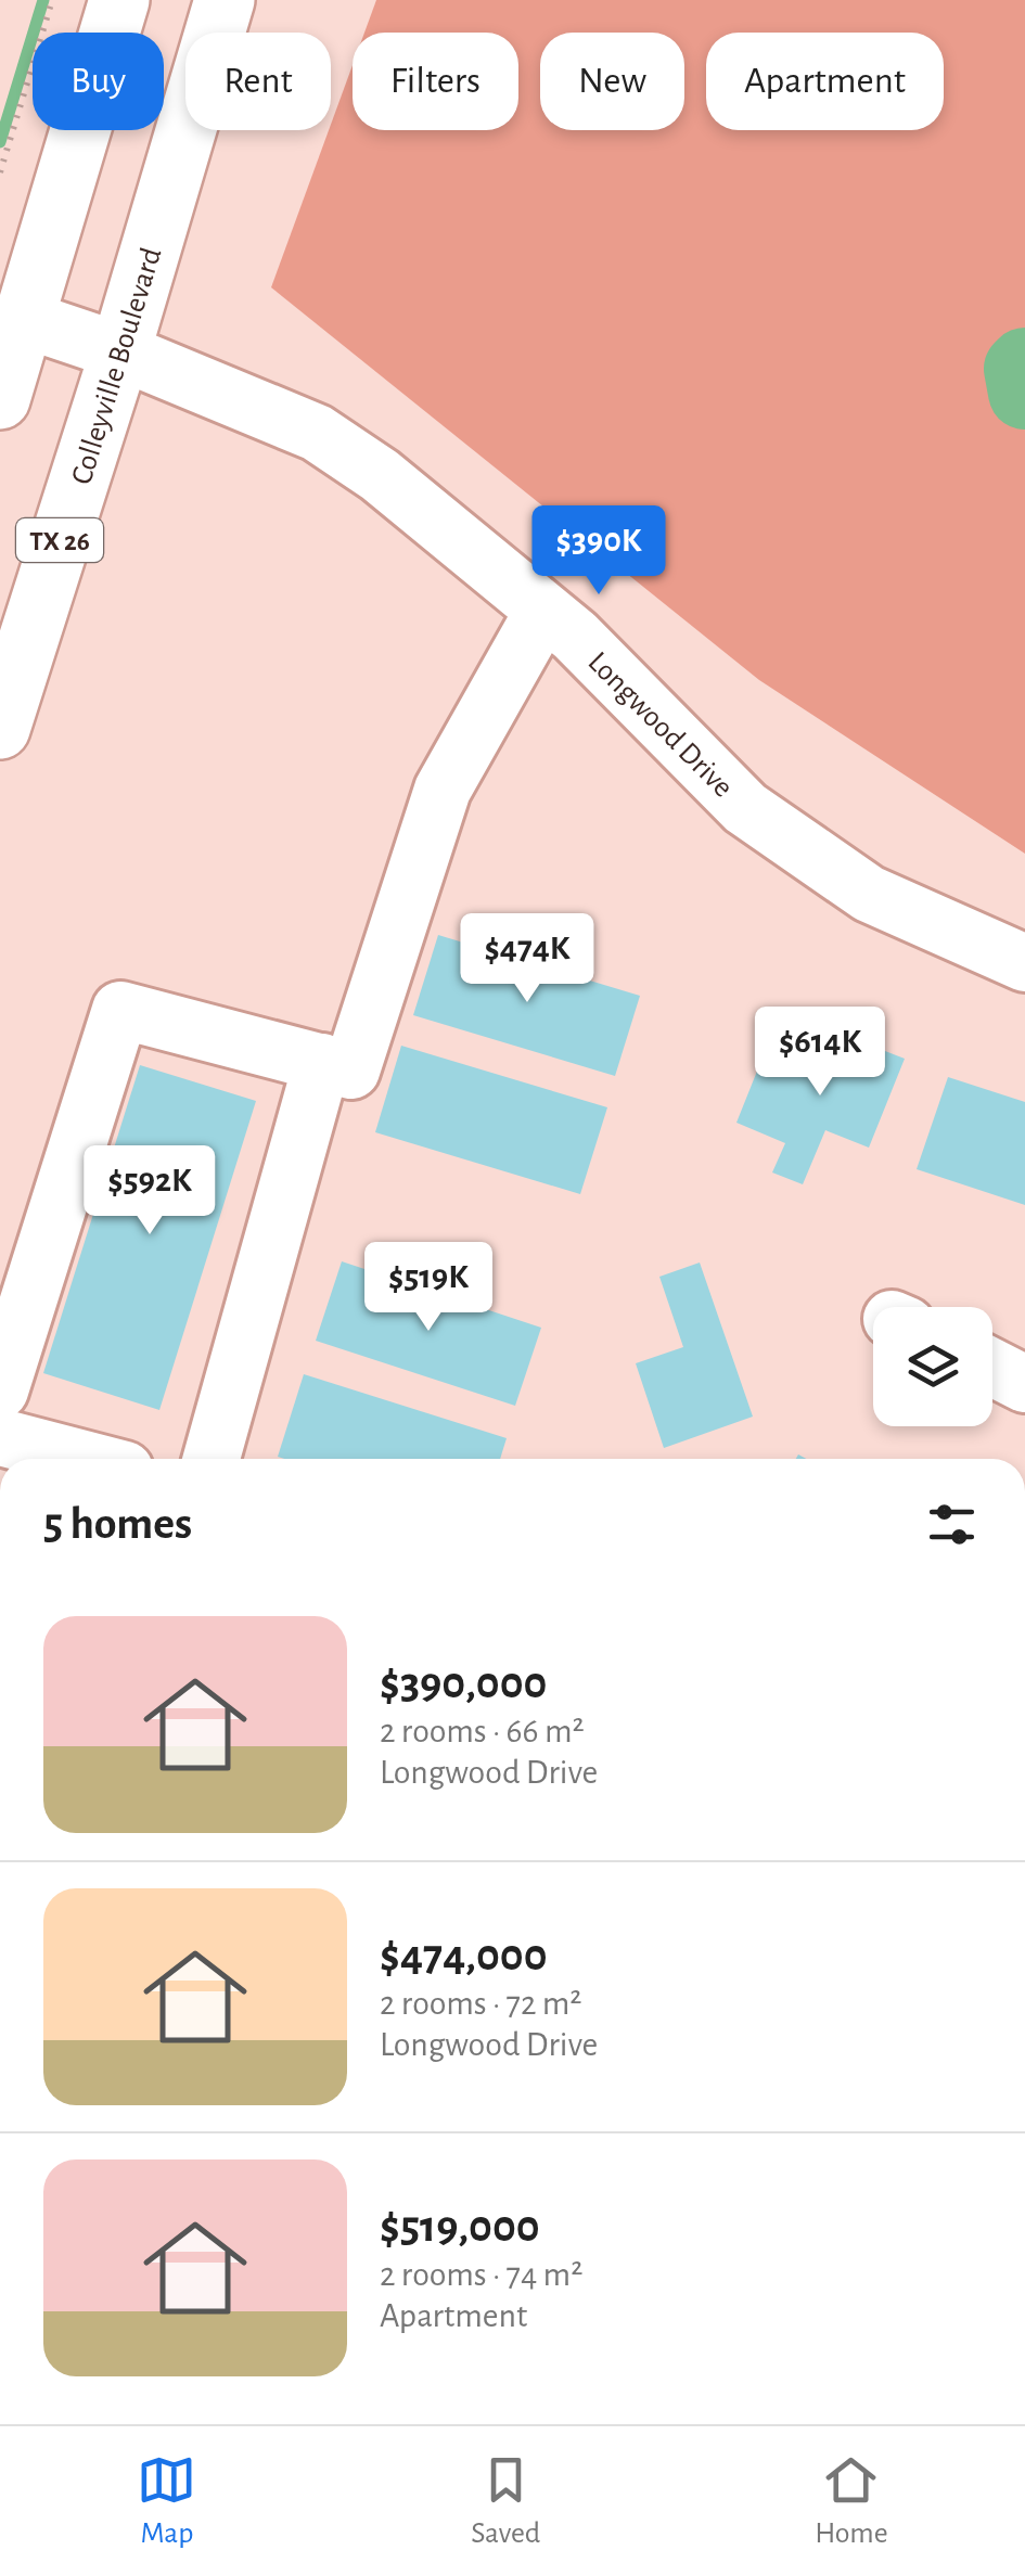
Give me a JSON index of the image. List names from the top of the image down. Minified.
{"streets":{"main road":["Colleyville Boulevard","TX 26"],"street":["Longwood Drive"]},"crossings":[["Colleyville Boulevard","Longwood Drive"]],"page":{"chip":["Buy","Rent","Filters","New","Apartment"],"price":["$390K","$474K","$614K","$592K","$519K"],"heading":"5 homes","list":[{"name":"$390,000","note":"2 rooms · 66 m² · Longwood Drive"},{"name":"$474,000","note":"2 rooms · 72 m² · Longwood Drive"},{"name":"$519,000","note":"2 rooms · 74 m² · Apartment"}],"tabs":["Map","Saved","Home"]}}
